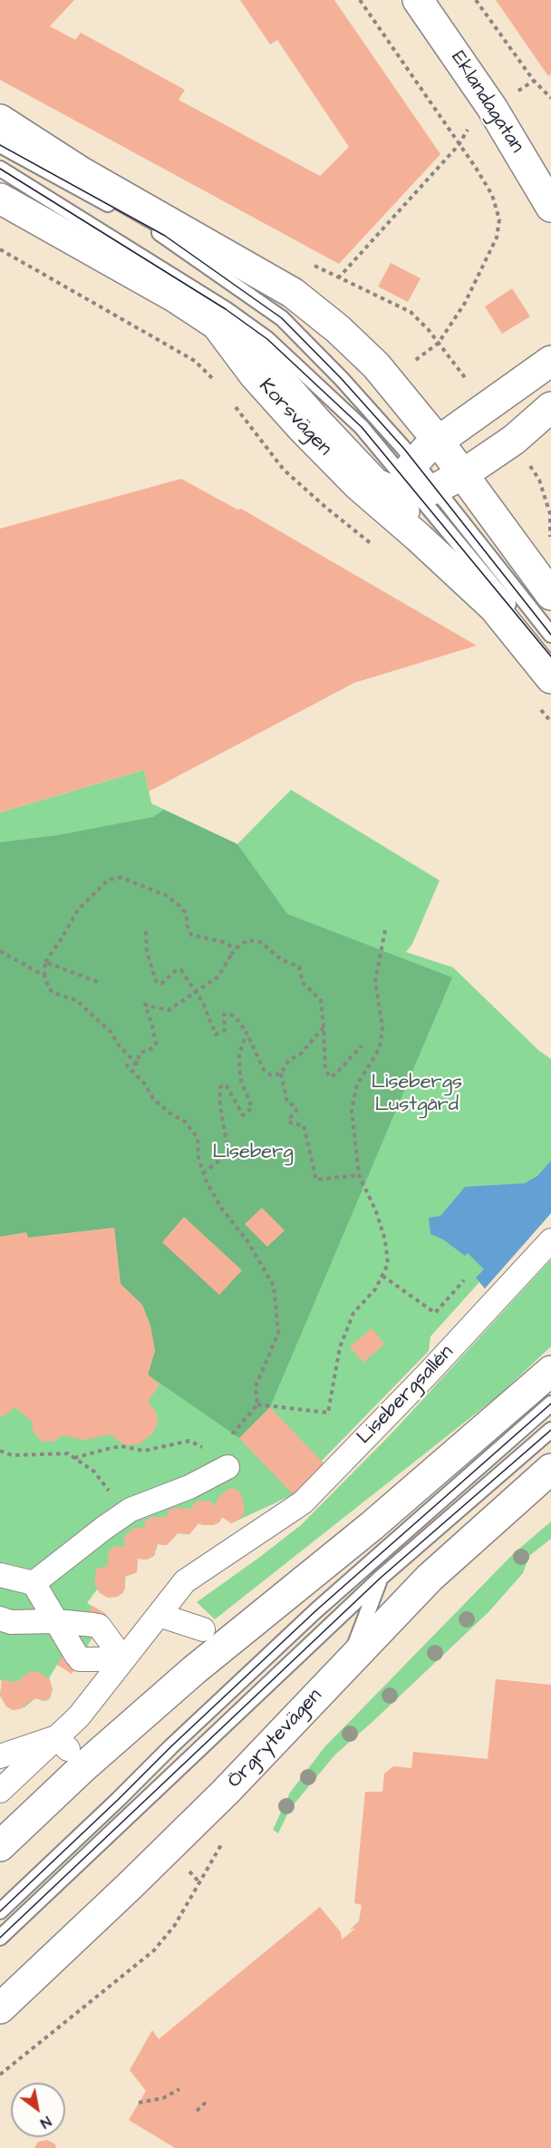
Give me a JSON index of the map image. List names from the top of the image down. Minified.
{"streets":{"main road":["Eklandagatan","Korsvägen","Örgrytevägen"],"street":["Lisebergsallén"]},"parks":["Lisebergs Lustgård","Liseberg"],"north":"bottom right"}
